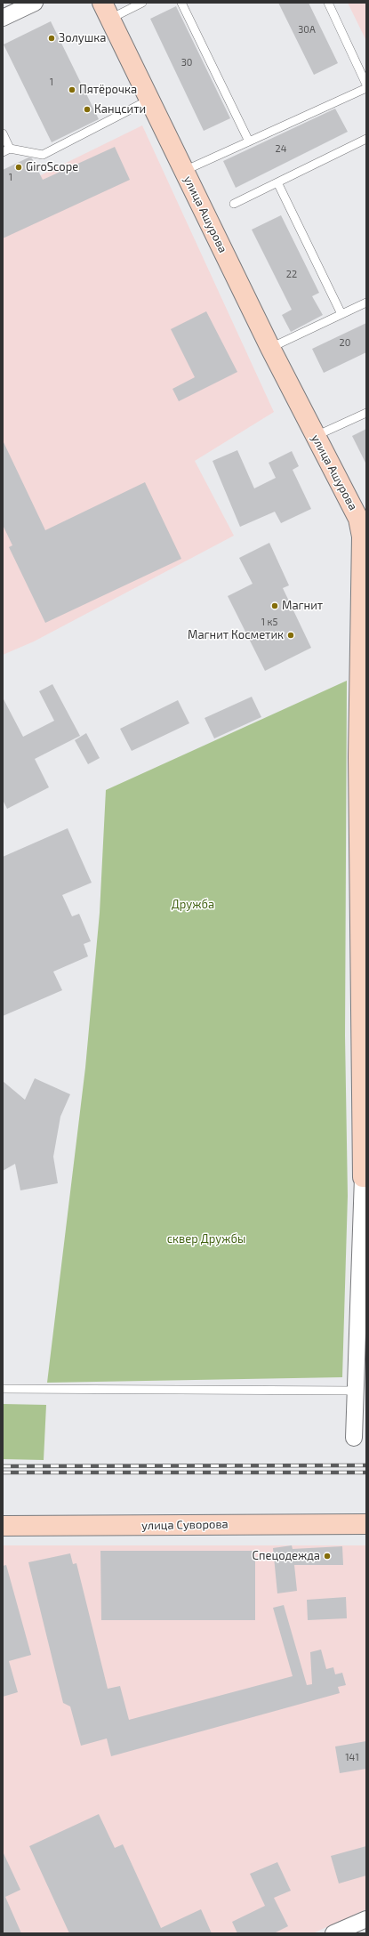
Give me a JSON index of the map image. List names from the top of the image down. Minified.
{"streets":{"street":["улица Ашурова","улица Суворова"]},"parks":["Дружба","сквер Дружбы"],"places":["Золушка","Пятёрочка","Канцсити","GiroScope","Магнит","Магнит Косметик","Спецодежда"],"house_numbers":["30А","30","1","24","1","22","20","1 к5","141"]}
